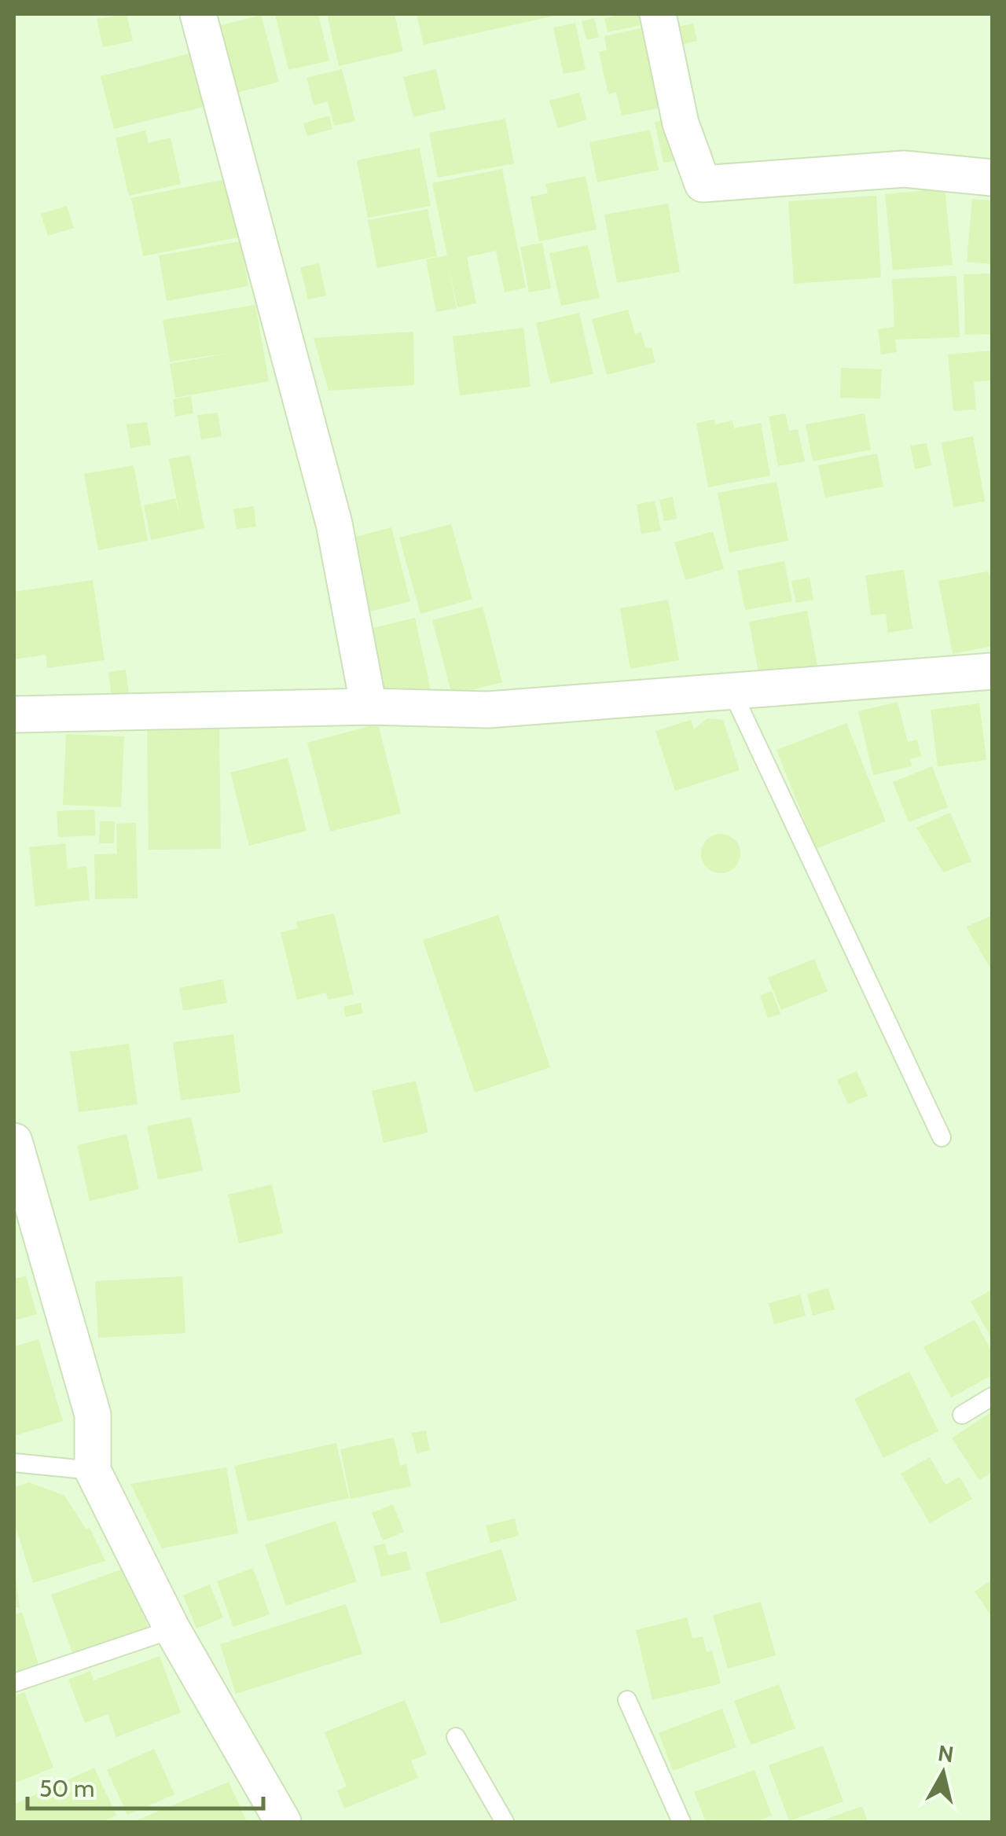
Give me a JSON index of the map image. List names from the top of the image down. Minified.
{"scale_bar":"50 m","north":"top"}
